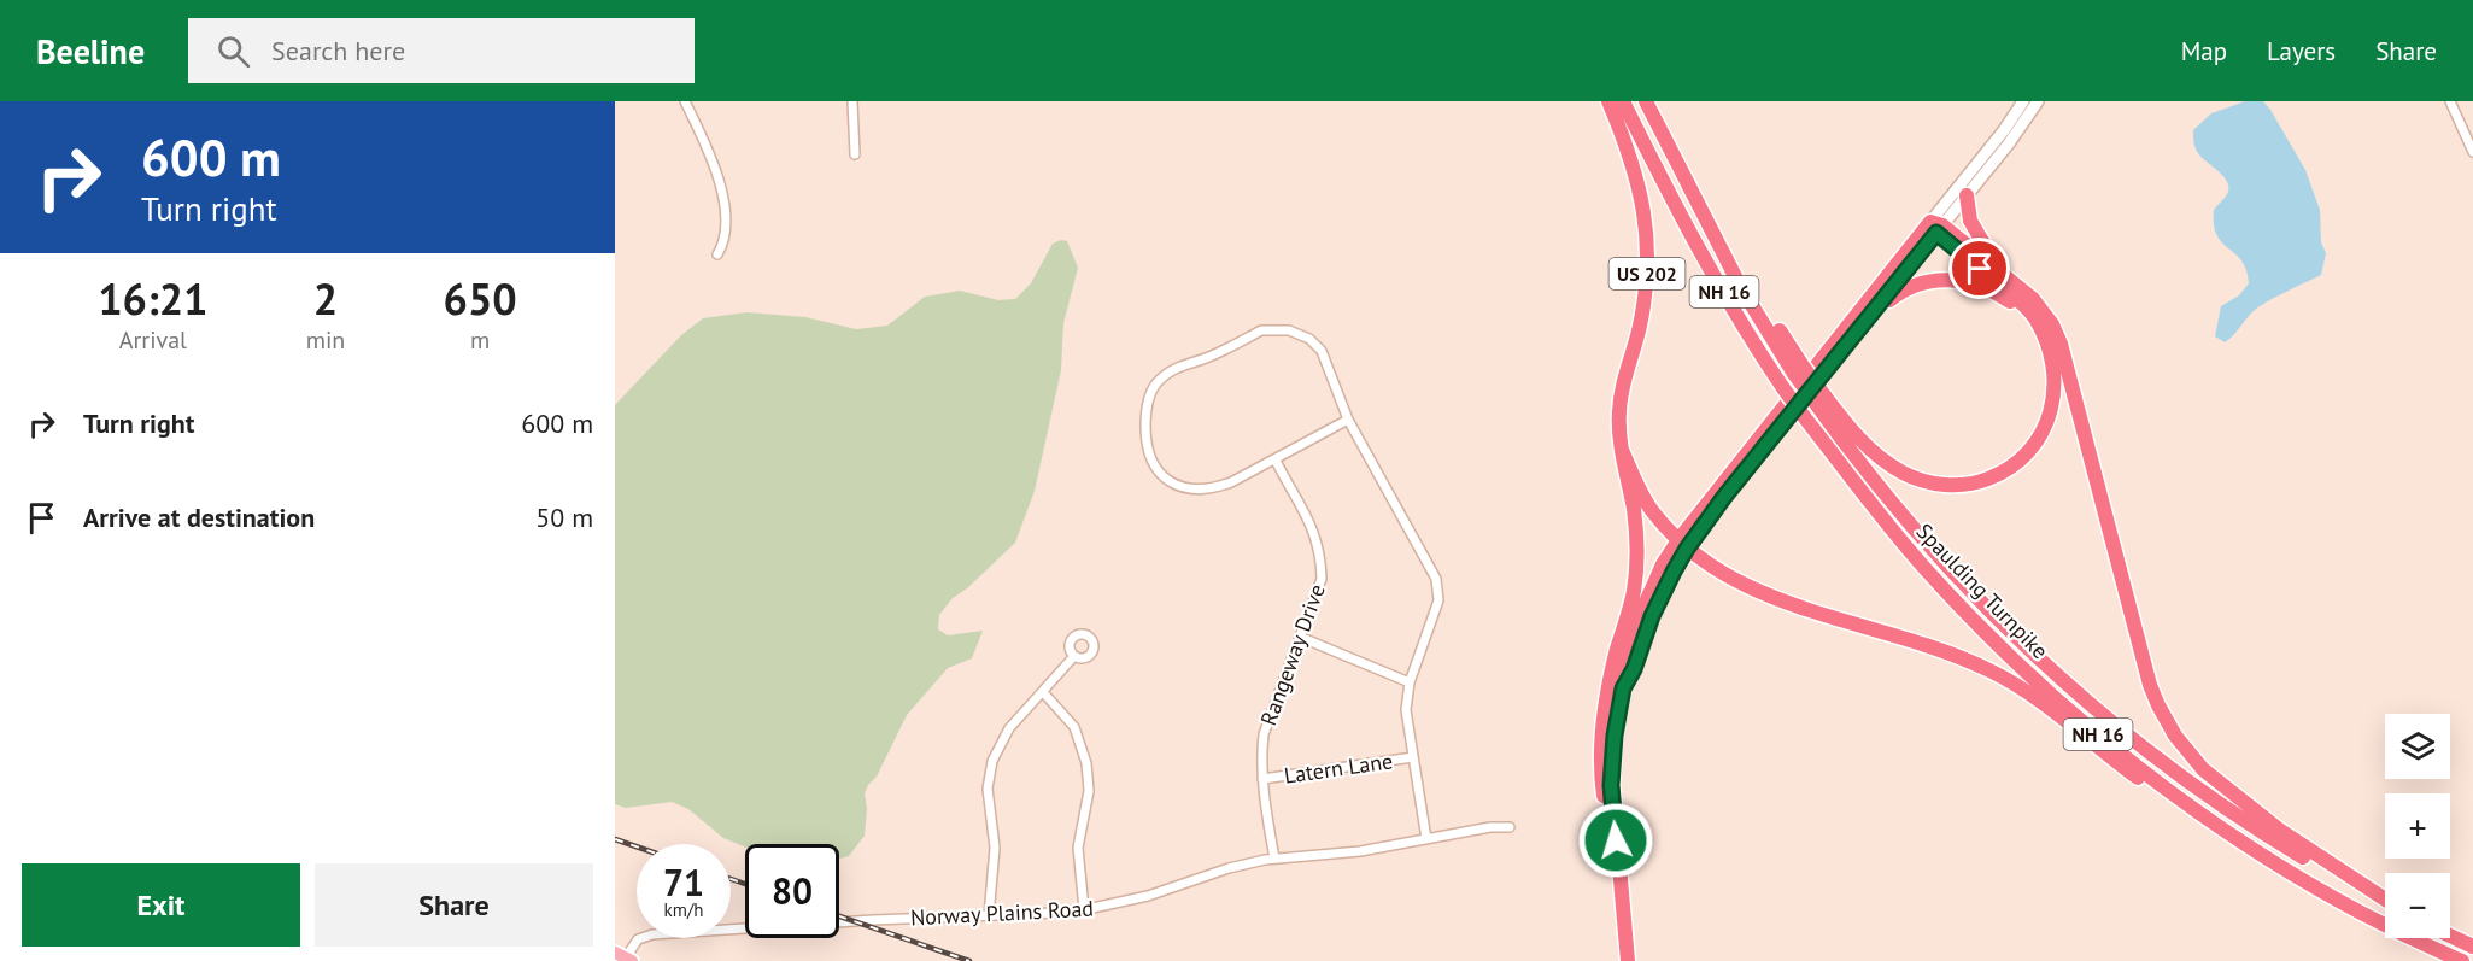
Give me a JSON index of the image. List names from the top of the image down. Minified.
{"streets":{"highway":["US 202","NH 16","Spaulding Turnpike"],"street":["Rangeway Drive","Latern Lane","Norway Plains Road"]},"crossings":[["Rangeway Drive","Latern Lane"],["Rangeway Drive","Norway Plains Road"]],"page":{"header":"Beeline","search":"Search here","nav":["Map","Layers","Share"],"turn":["600 m","Turn right"],"eta":["16:21","Arrival","2","min","650","m"],"list":[{"name":"Turn right","value":"600 m"},{"name":"Arrive at destination","value":"50 m"}],"map_buttons":["+","−"],"speed":"71 km/h","limit":"80","buttons":["Exit","Share"]}}
